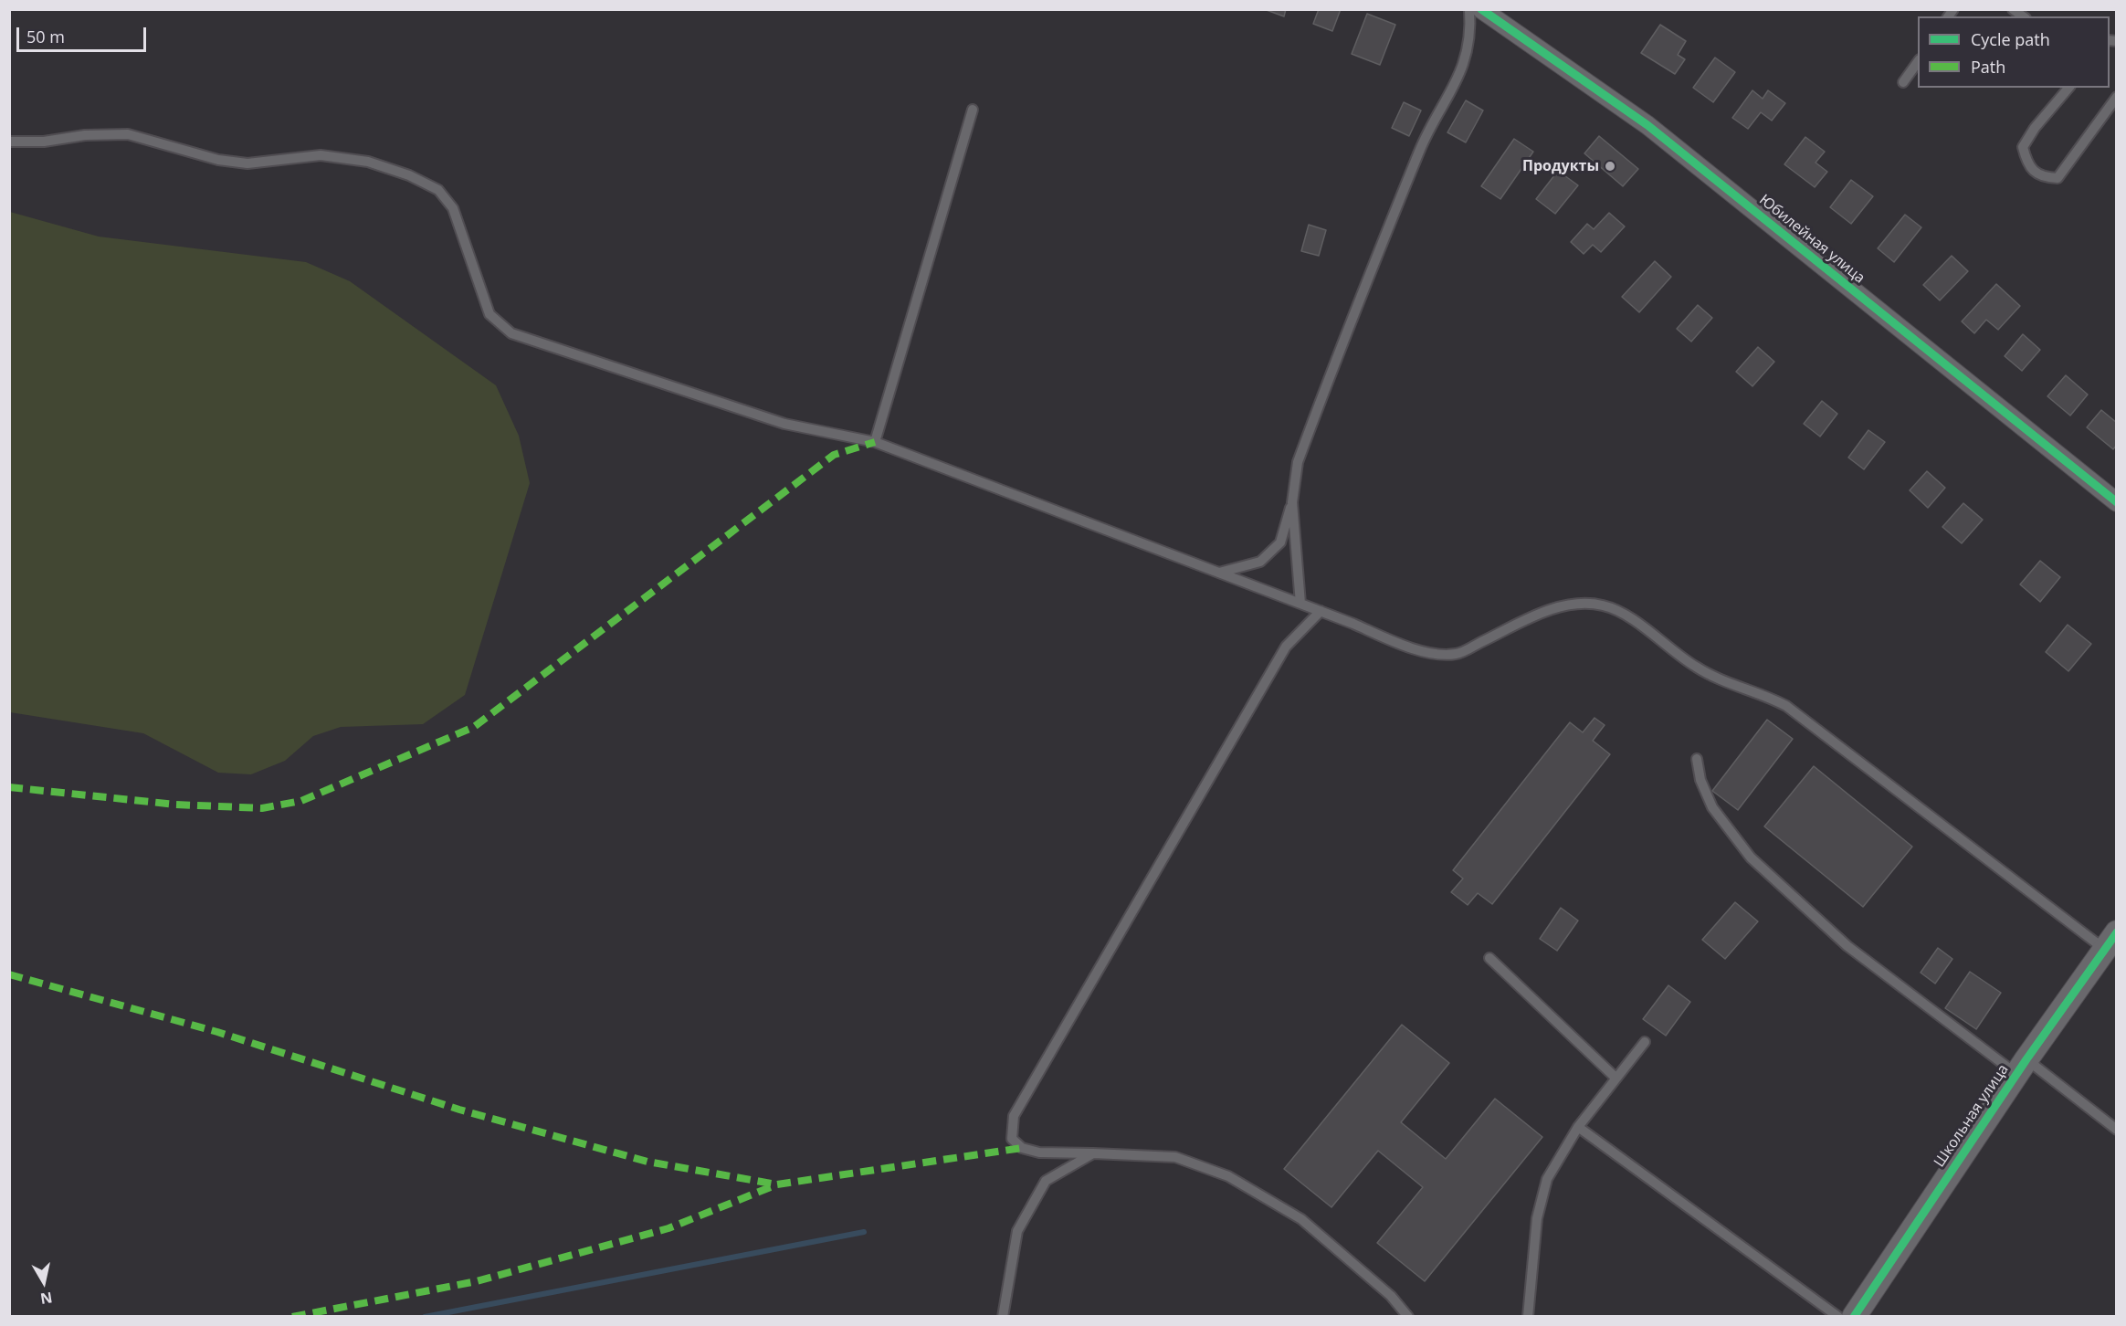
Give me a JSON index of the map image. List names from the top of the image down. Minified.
{"streets":{"street":["Юбилейная улица","Школьная улица"]},"places":["Продукты"],"legend":["Cycle path","Path"],"scale_bar":"50 m","north":"bottom"}
